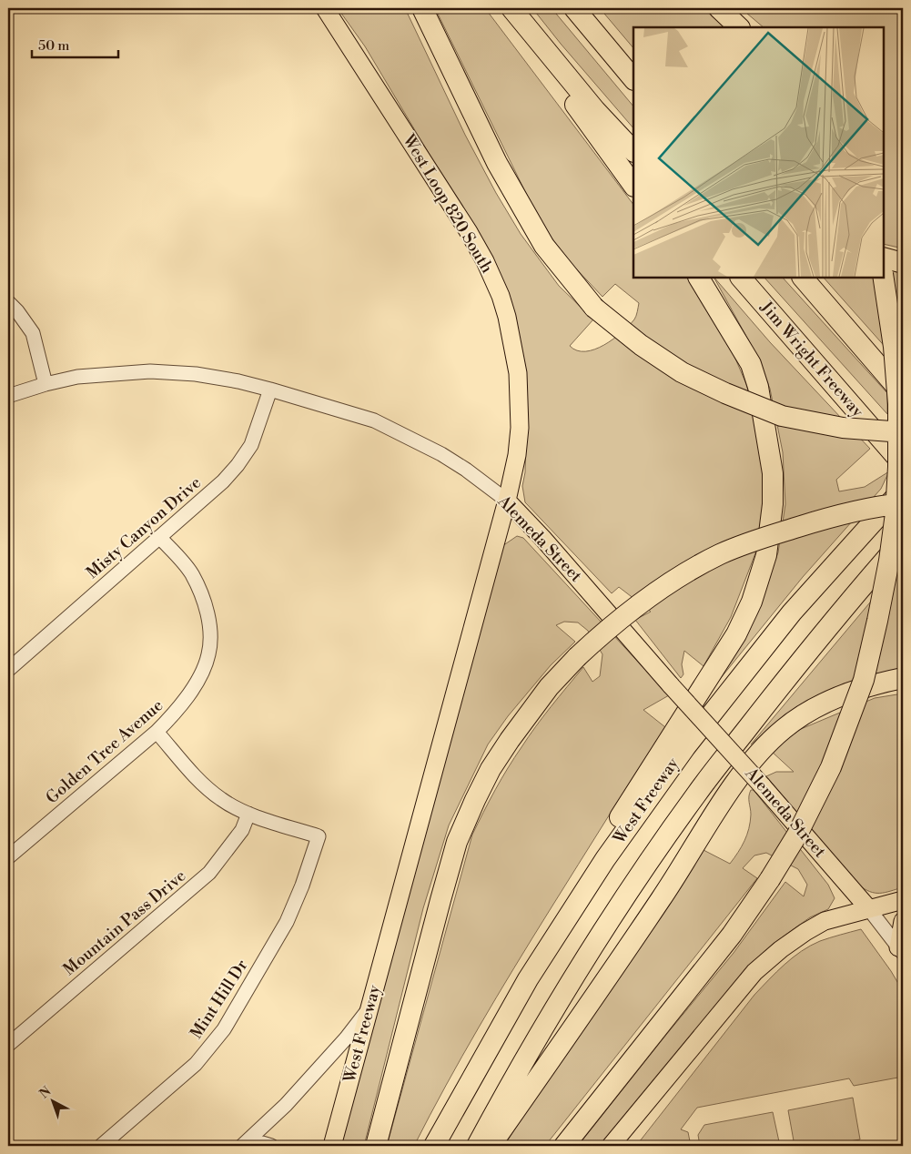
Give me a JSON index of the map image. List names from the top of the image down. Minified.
{"streets":{"highway":["Jim Wright Freeway","West Freeway"],"main road":["West Loop 820 South","Alemeda Street"],"street":["Misty Canyon Drive","Golden Tree Avenue","Mountain Pass Drive","Mint Hill Dr"]},"crossings":[["West Loop 820 South","Alemeda Street"],["West Loop 820 South","West Freeway"],["Misty Canyon Drive","Alemeda Street"],["Misty Canyon Drive","Golden Tree Avenue"],["Alemeda Street","West Freeway"],["Mountain Pass Drive","Mint Hill Dr"]],"scale_bar":"50 m","north":"top left"}
